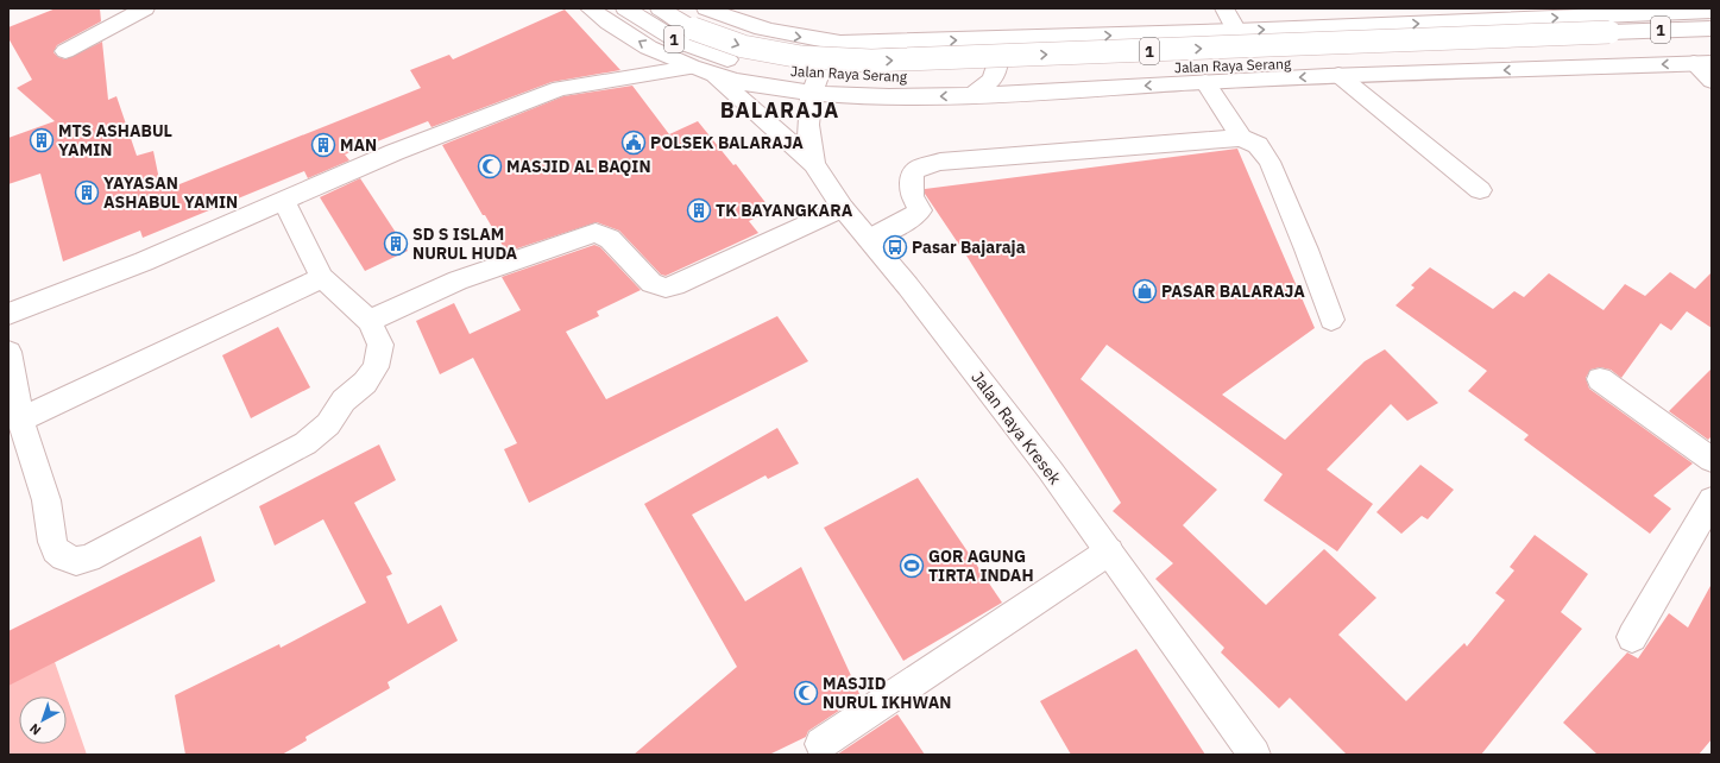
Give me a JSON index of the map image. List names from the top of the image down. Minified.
{"streets":{"main road":["1","Jalan Raya Serang","Jalan Raya Kresek"]},"districts":["BALARAJA"],"places":{"building":["MTS ASHABUL YAMIN","MAN","YAYASAN ASHABUL YAMIN","TK BAYANGKARA","SD S ISLAM NURUL HUDA"],"public building":["POLSEK BALARAJA"],"mosque":["MASJID AL BAQIN","MASJID NURUL IKHWAN"],"bus stop":["Pasar Bajaraja"],"shop":["PASAR BALARAJA"],"sports":["GOR AGUNG TIRTA INDAH"]},"north":"bottom left"}
